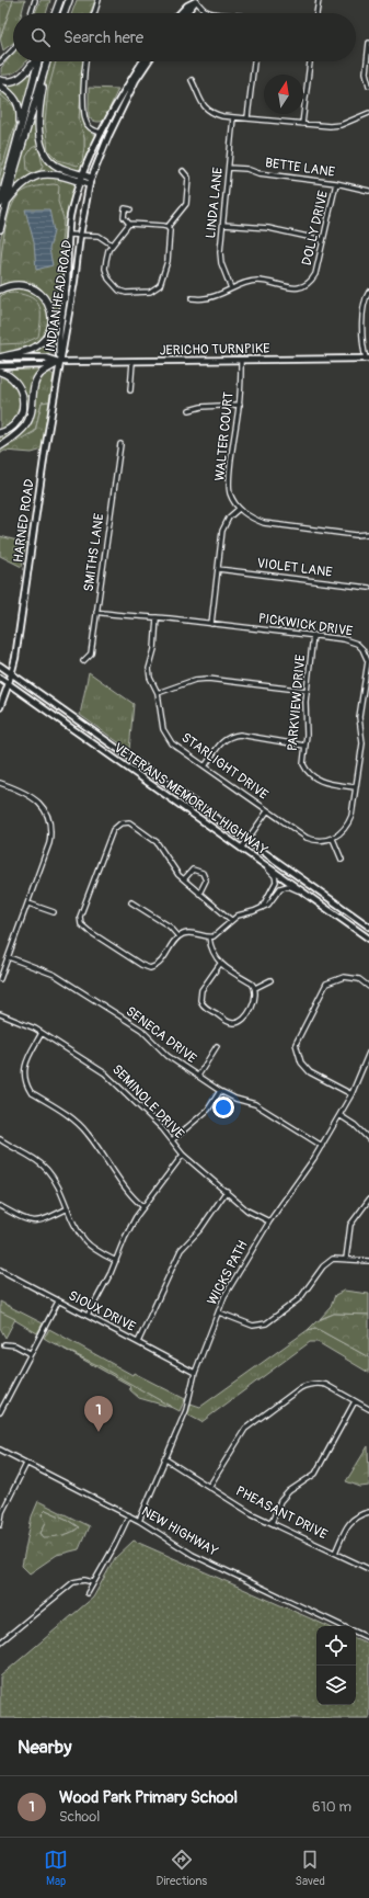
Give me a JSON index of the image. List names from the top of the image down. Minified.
{"streets":{"main road":["INDIAN HEAD ROAD","JERICHO TURNPIKE","HARNED ROAD","VETERANS MEMORIAL HIGHWAY"],"street":["BETTE LANE","LINDA LANE","DOLLY DRIVE","WALTER COURT","SMITHS LANE","VIOLET LANE","PICKWICK DRIVE","PARKVIEW DRIVE","STARLIGHT DRIVE","SENECA DRIVE","SEMINOLE DRIVE","WICKS PATH","SIOUX DRIVE","PHEASANT DRIVE","NEW HIGHWAY"]},"crossings":[["BETTE LANE","LINDA LANE"],["BETTE LANE","DOLLY DRIVE"],["LINDA LANE","DOLLY DRIVE"],["INDIAN HEAD ROAD","JERICHO TURNPIKE"],["INDIAN HEAD ROAD","HARNED ROAD"],["JERICHO TURNPIKE","WALTER COURT"],["JERICHO TURNPIKE","HARNED ROAD"],["HARNED ROAD","VETERANS MEMORIAL HIGHWAY"],["SMITHS LANE","PICKWICK DRIVE"],["PICKWICK DRIVE","PARKVIEW DRIVE"],["PICKWICK DRIVE","STARLIGHT DRIVE"],["SENECA DRIVE","WICKS PATH"],["SEMINOLE DRIVE","WICKS PATH"],["WICKS PATH","SIOUX DRIVE"],["WICKS PATH","PHEASANT DRIVE"],["WICKS PATH","NEW HIGHWAY"]],"north":"top","page":{"search":"Search here","pins":"1","heading":"Nearby","list":[{"mark":"1","name":"Wood Park Primary School","note":"School","value":"610 m"}],"nav":["Map","Directions","Saved"]}}
